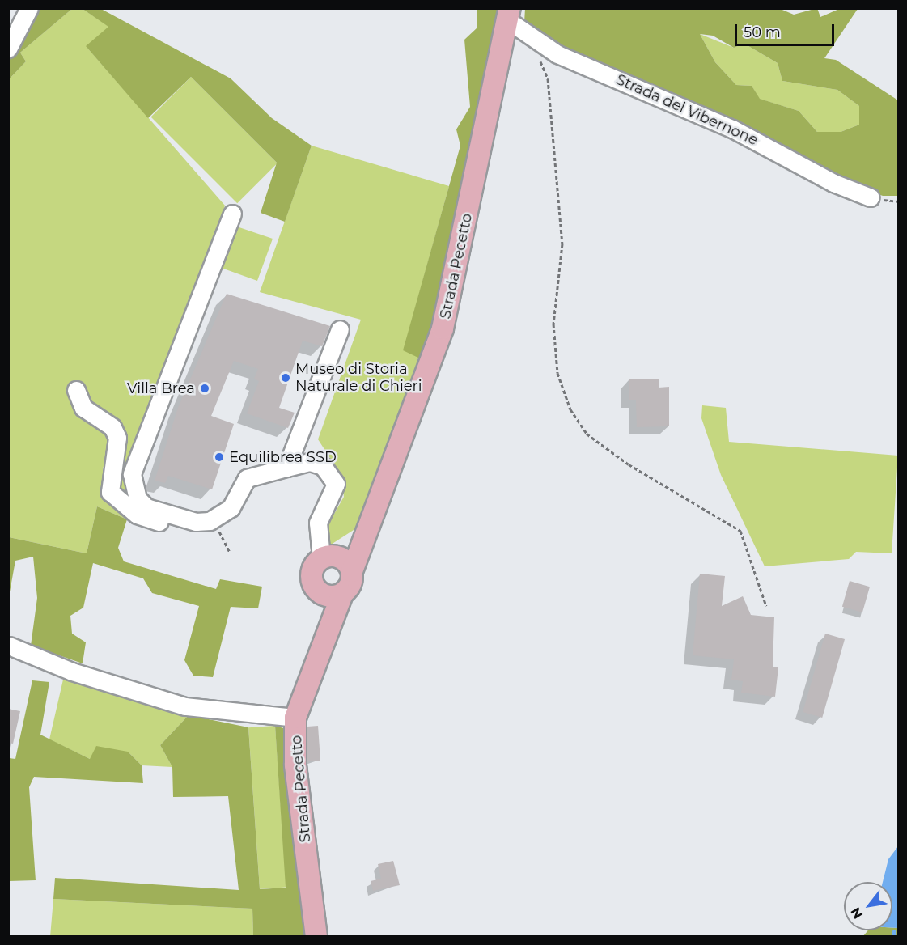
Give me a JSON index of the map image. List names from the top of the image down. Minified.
{"streets":{"main road":["Strada Pecetto"],"street":["Strada del Vibernone"]},"crossings":[["Strada del Vibernone","Strada Pecetto"]],"places":["Museo di Storia Naturale di Chieri","Villa Brea","Equilibrea SSD"],"scale_bar":"50 m","north":"bottom left"}
